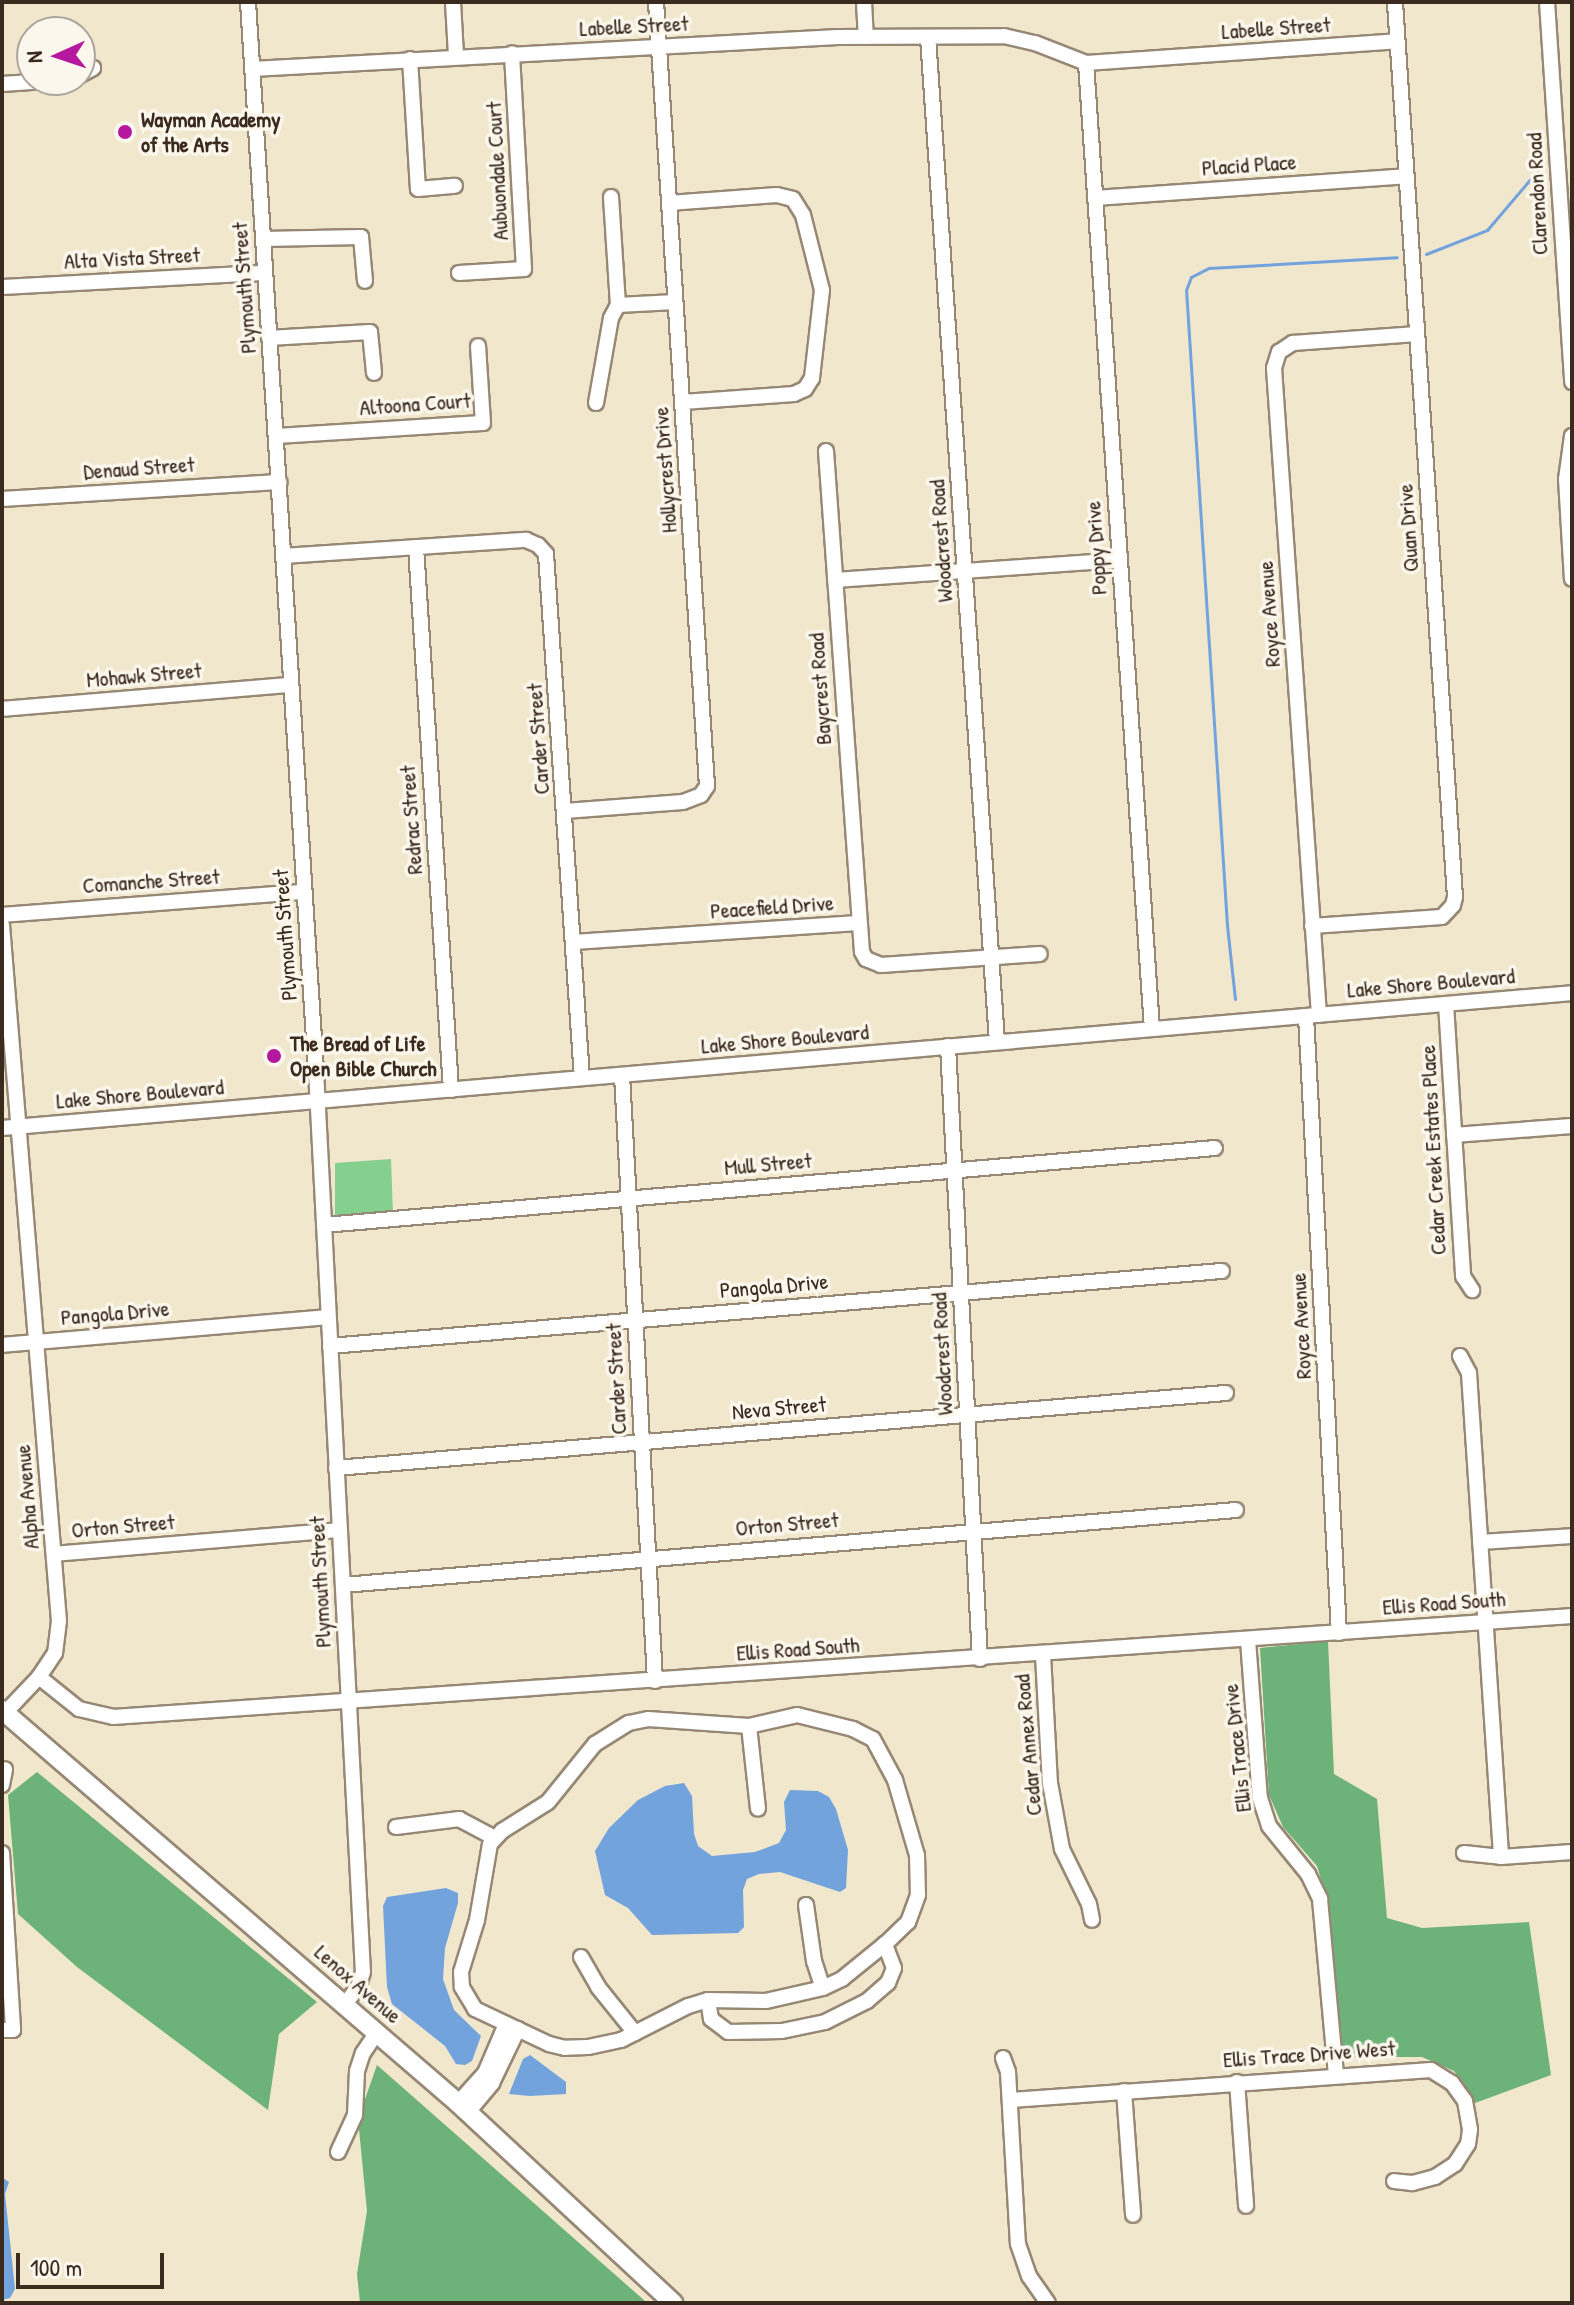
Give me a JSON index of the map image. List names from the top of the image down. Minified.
{"streets":{"main road":["Lenox Avenue"],"street":["Labelle Street","Placid Place","Aubuondale Court","Clarendon Road","Alta Vista Street","Plymouth Street","Altoona Court","Denaud Street","Hollycrest Drive","Quan Drive","Woodcrest Road","Poppy Drive","Royce Avenue","Mohawk Street","Baycrest Road","Carder Street","Redrac Street","Comanche Street","Peacefield Drive","Lake Shore Boulevard","Cedar Creek Estates Place","Mull Street","Pangola Drive","Neva Street","Alpha Avenue","Orton Street","Ellis Road South","Cedar Annex Road","Ellis Trace Drive","Ellis Trace Drive West"]},"crossings":[["Labelle Street","Aubuondale Court"],["Labelle Street","Plymouth Street"],["Labelle Street","Hollycrest Drive"],["Labelle Street","Quan Drive"],["Labelle Street","Woodcrest Road"],["Labelle Street","Poppy Drive"],["Placid Place","Quan Drive"],["Placid Place","Poppy Drive"],["Alta Vista Street","Plymouth Street"],["Plymouth Street","Altoona Court"],["Plymouth Street","Denaud Street"],["Plymouth Street","Mohawk Street"],["Plymouth Street","Comanche Street"],["Plymouth Street","Lake Shore Boulevard"],["Plymouth Street","Mull Street"],["Plymouth Street","Pangola Drive"],["Plymouth Street","Neva Street"],["Plymouth Street","Orton Street"],["Plymouth Street","Ellis Road South"],["Plymouth Street","Lenox Avenue"],["Hollycrest Drive","Carder Street"],["Quan Drive","Royce Avenue"],["Woodcrest Road","Peacefield Drive"],["Woodcrest Road","Lake Shore Boulevard"],["Woodcrest Road","Mull Street"],["Woodcrest Road","Pangola Drive"],["Woodcrest Road","Neva Street"],["Woodcrest Road","Orton Street"],["Woodcrest Road","Ellis Road South"],["Poppy Drive","Lake Shore Boulevard"],["Royce Avenue","Lake Shore Boulevard"],["Royce Avenue","Ellis Road South"],["Baycrest Road","Peacefield Drive"],["Carder Street","Redrac Street"],["Carder Street","Peacefield Drive"],["Carder Street","Lake Shore Boulevard"],["Carder Street","Mull Street"],["Carder Street","Pangola Drive"],["Carder Street","Neva Street"],["Carder Street","Orton Street"],["Carder Street","Ellis Road South"],["Redrac Street","Lake Shore Boulevard"],["Lake Shore Boulevard","Cedar Creek Estates Place"],["Lake Shore Boulevard","Alpha Avenue"],["Pangola Drive","Alpha Avenue"],["Alpha Avenue","Orton Street"],["Alpha Avenue","Ellis Road South"],["Alpha Avenue","Lenox Avenue"],["Ellis Road South","Cedar Annex Road"],["Ellis Road South","Ellis Trace Drive"],["Ellis Trace Drive","Ellis Trace Drive West"]],"places":["Wayman Academy of the Arts","The Bread of Life Open Bible Church"],"scale_bar":"100 m","north":"left"}
